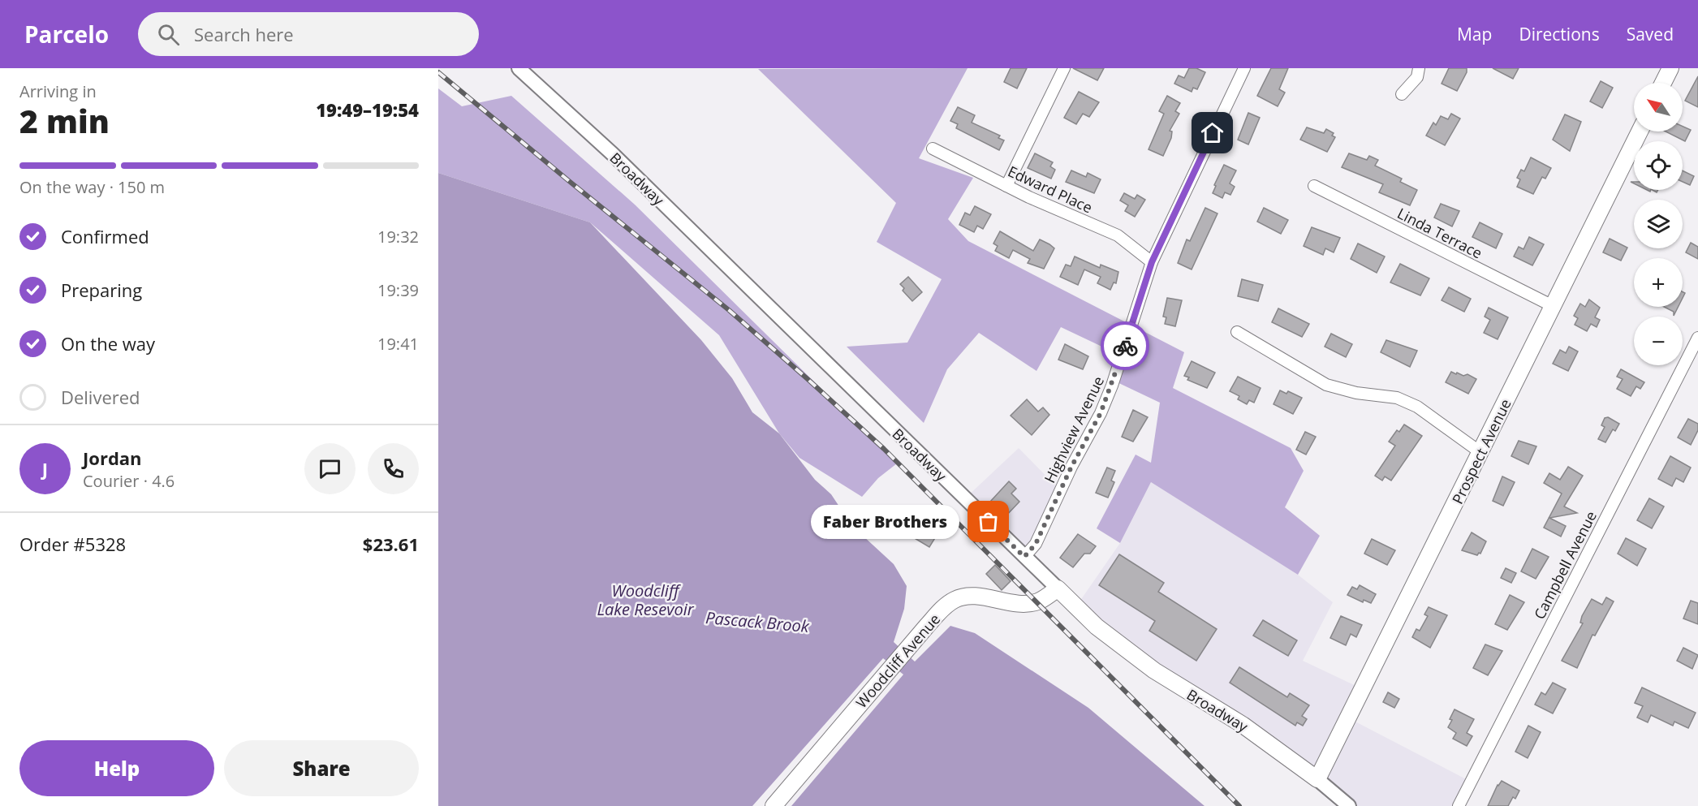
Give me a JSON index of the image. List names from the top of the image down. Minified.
{"streets":{"main road":["Broadway","Prospect Avenue","Woodcliff Avenue"],"street":["Edward Place","Linda Terrace","Highview Avenue","Campbell Avenue"]},"crossings":[["Broadway","Highview Avenue"],["Broadway","Prospect Avenue"],["Broadway","Woodcliff Avenue"],["Edward Place","Highview Avenue"],["Linda Terrace","Prospect Avenue"]],"water":["Woodcliff Lake Resevoir","Pascack Brook"],"places":["Faber Brothers"],"north":"top left","page":{"header":"Parcelo","search":"Search here","nav":["Map","Directions","Saved"],"heading":["2 min","Arriving in","19:49–19:54"],"panel":["Jordan","Courier · 4.6","Order #5328","$23.61"],"map_buttons":["+","−"],"bar":"On the way · 150 m","list":[["Confirmed","19:32"],["Preparing","19:39"],["On the way","19:41"],"Delivered"],"round":"J","bubble":"Faber Brothers","buttons":["Help","Share"]}}
